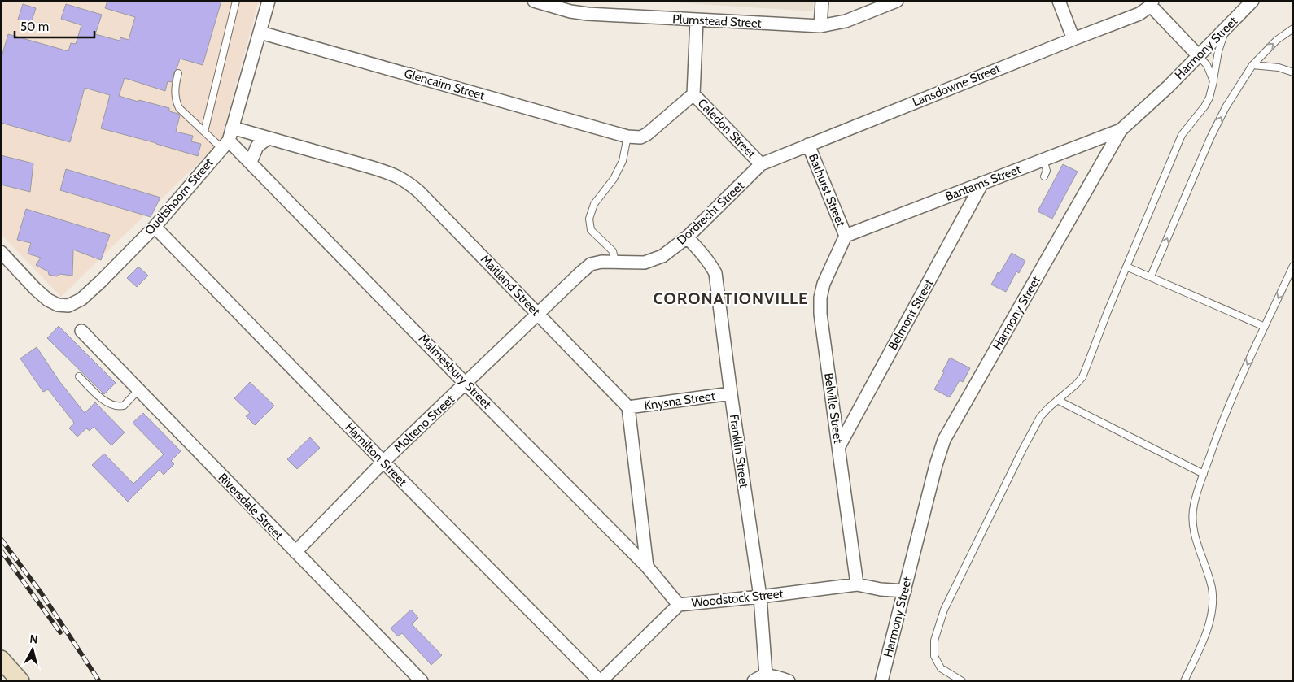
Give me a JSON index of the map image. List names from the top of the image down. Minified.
{"streets":{"street":["Plumstead Street","Harmony Street","Glencairn Street","Lansdowne Street","Caledon Street","Bantams Street","Bathurst Street","Oudtshoorn Street","Dordrecht Street","Maitland Street","Belmont Street","Malmesbury Street","Knysna Street","Belville Street","Molteno Street","Franklin Street","Hamilton Street","Riversdale Street","Woodstock Street"]},"crossings":[["Plumstead Street","Caledon Street"],["Harmony Street","Bantams Street"],["Harmony Street","Woodstock Street"],["Glencairn Street","Oudtshoorn Street"],["Lansdowne Street","Caledon Street"],["Lansdowne Street","Bathurst Street"],["Lansdowne Street","Dordrecht Street"],["Caledon Street","Dordrecht Street"],["Bantams Street","Bathurst Street"],["Bantams Street","Belmont Street"],["Bantams Street","Belville Street"],["Bathurst Street","Belville Street"],["Oudtshoorn Street","Maitland Street"],["Oudtshoorn Street","Malmesbury Street"],["Oudtshoorn Street","Hamilton Street"],["Dordrecht Street","Molteno Street"],["Dordrecht Street","Franklin Street"],["Maitland Street","Knysna Street"],["Maitland Street","Molteno Street"],["Belmont Street","Belville Street"],["Malmesbury Street","Molteno Street"],["Malmesbury Street","Woodstock Street"],["Knysna Street","Franklin Street"],["Belville Street","Woodstock Street"],["Molteno Street","Hamilton Street"],["Molteno Street","Riversdale Street"],["Franklin Street","Woodstock Street"],["Hamilton Street","Woodstock Street"]],"districts":["CORONATIONVILLE"],"scale_bar":"50 m","north":"top"}
